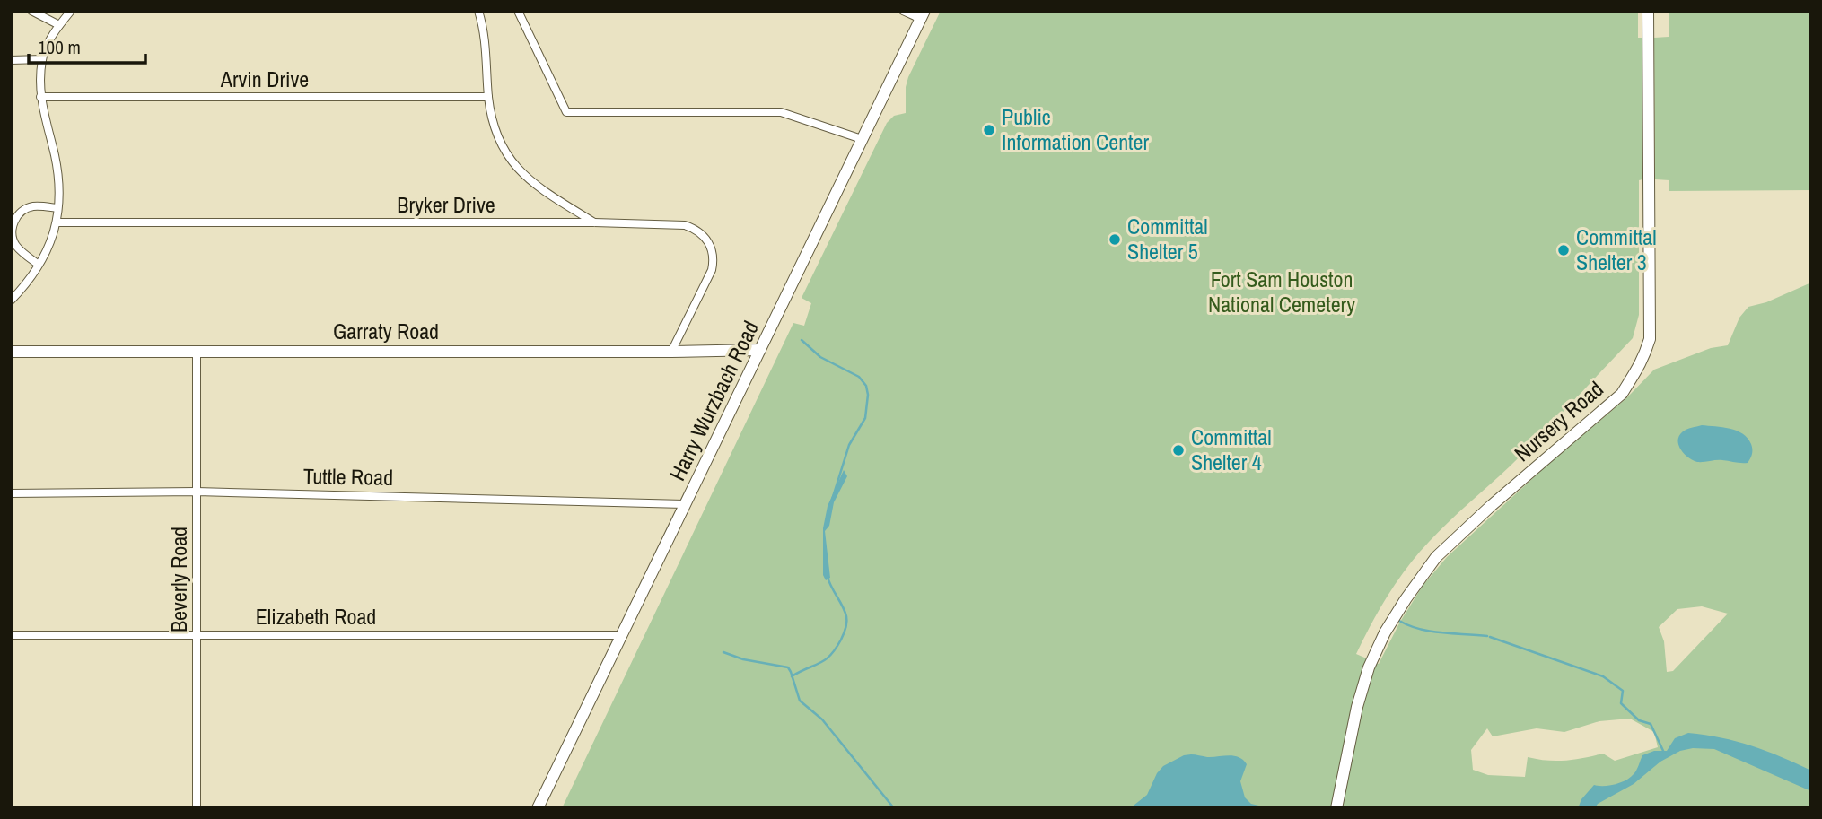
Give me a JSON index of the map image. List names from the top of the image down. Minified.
{"streets":{"street":["Arvin Drive","Bryker Drive","Garraty Road","Harry Wurzbach Road","Nursery Road","Tuttle Road","Beverly Road","Elizabeth Road"]},"crossings":[["Bryker Drive","Garraty Road"],["Garraty Road","Harry Wurzbach Road"],["Garraty Road","Beverly Road"],["Harry Wurzbach Road","Tuttle Road"],["Harry Wurzbach Road","Elizabeth Road"],["Tuttle Road","Beverly Road"],["Beverly Road","Elizabeth Road"]],"parks":["Fort Sam Houston National Cemetery"],"places":["Public Information Center","Committal Shelter 5","Committal Shelter 3","Committal Shelter 4"],"scale_bar":"100 m"}
